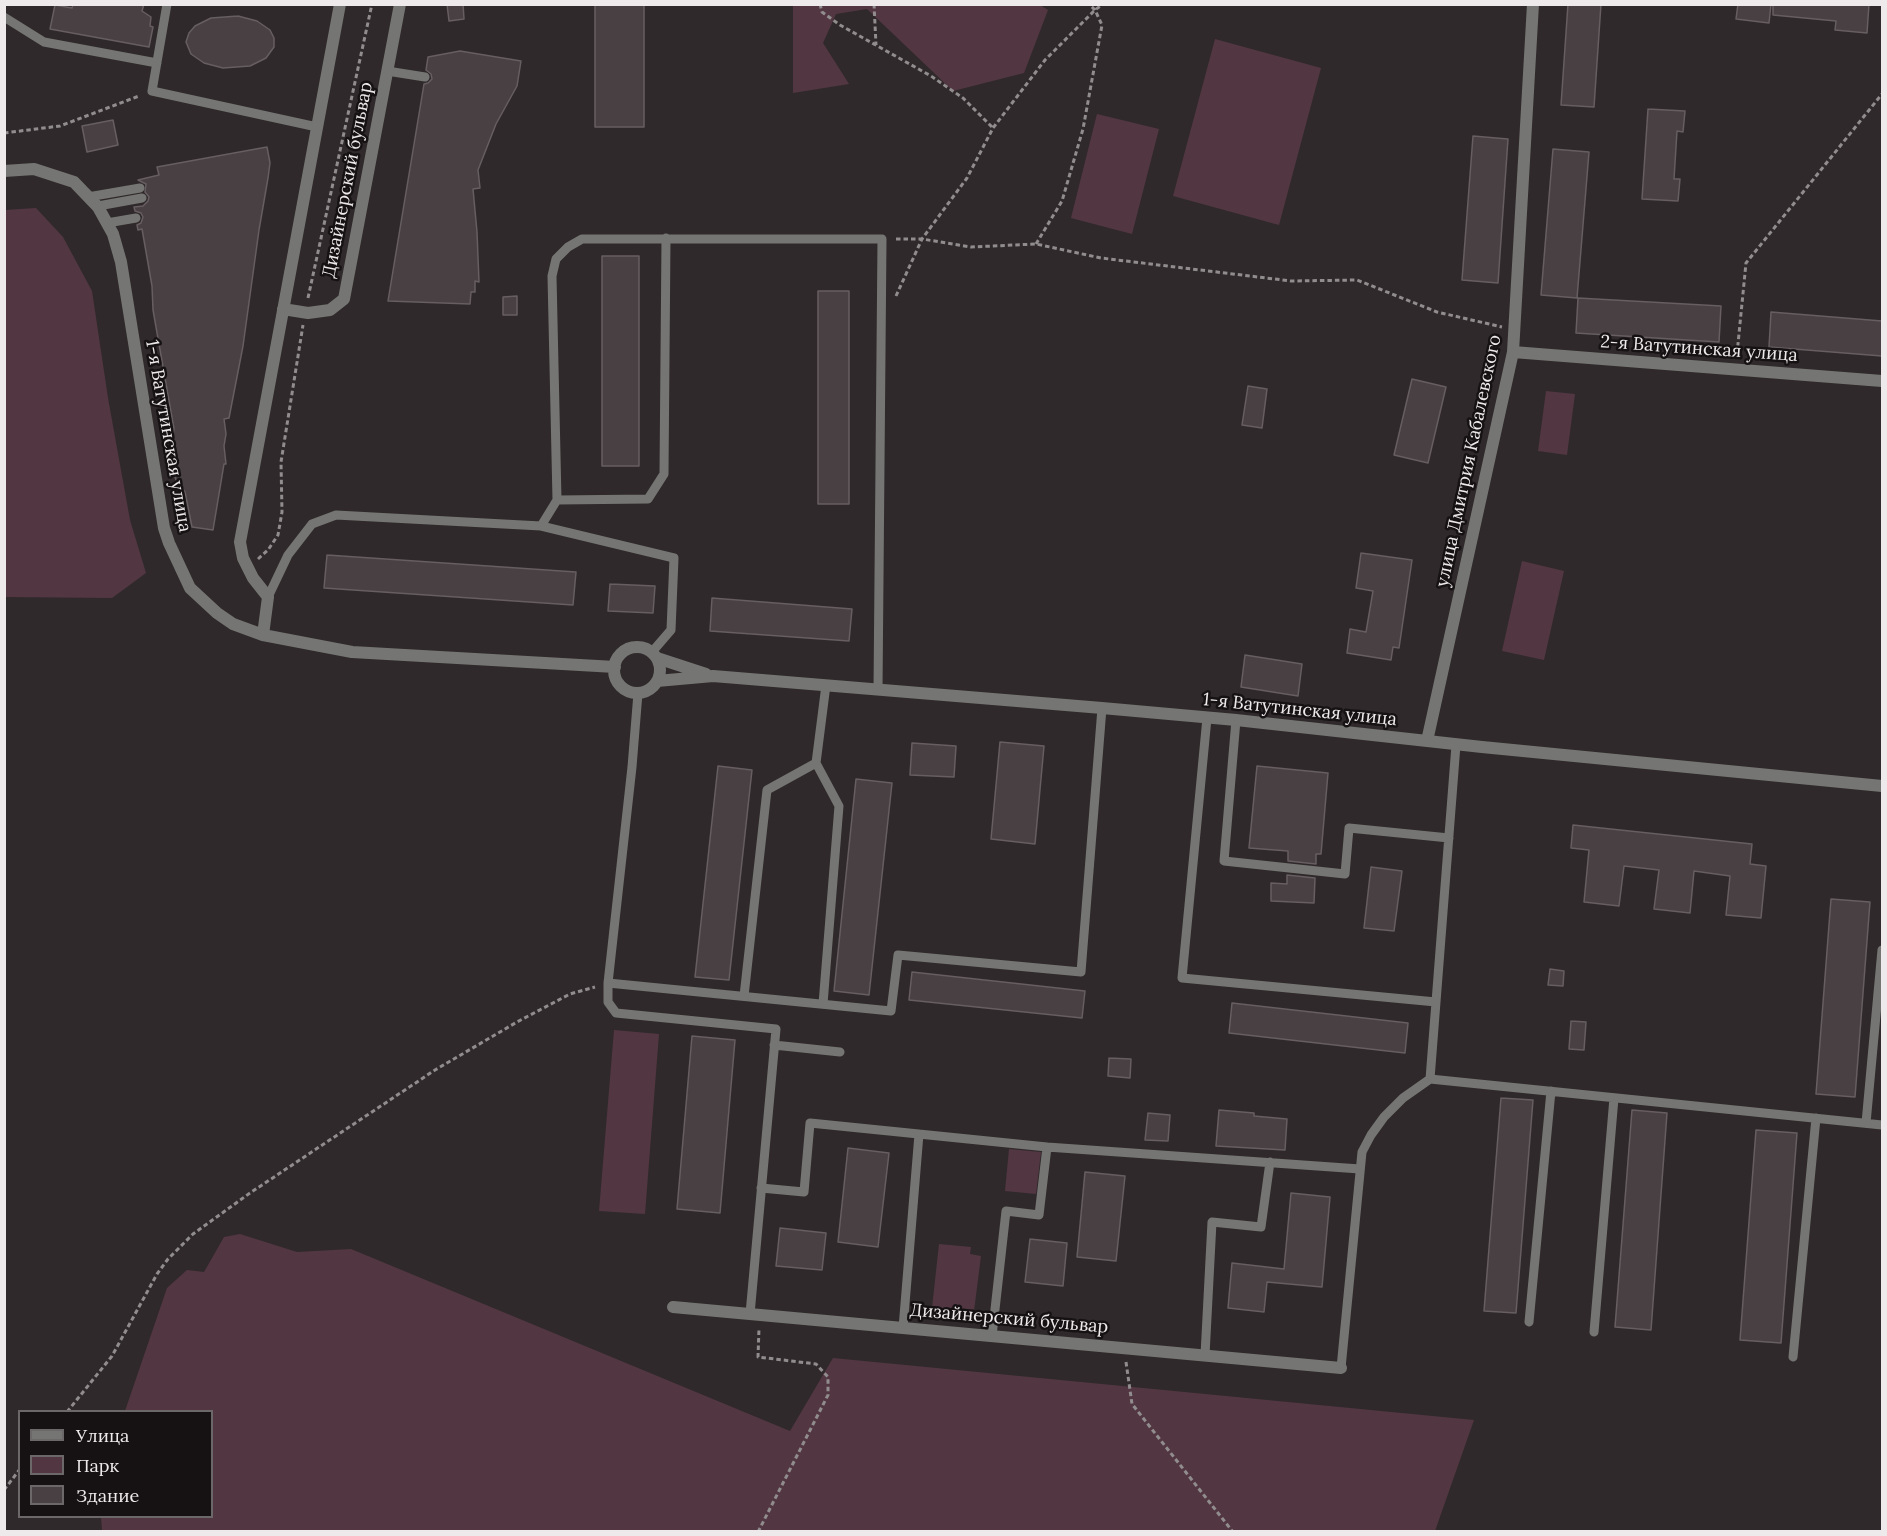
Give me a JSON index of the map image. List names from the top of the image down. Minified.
{"streets":{"street":["Дизайнерский бульвар","2-я Ватутинская улица","1-я Ватутинская улица","улица Дмитрия Кабалевского"]},"crossings":[["2-я Ватутинская улица","улица Дмитрия Кабалевского"],["1-я Ватутинская улица","улица Дмитрия Кабалевского"]],"legend":["Улица","Парк","Здание"]}
